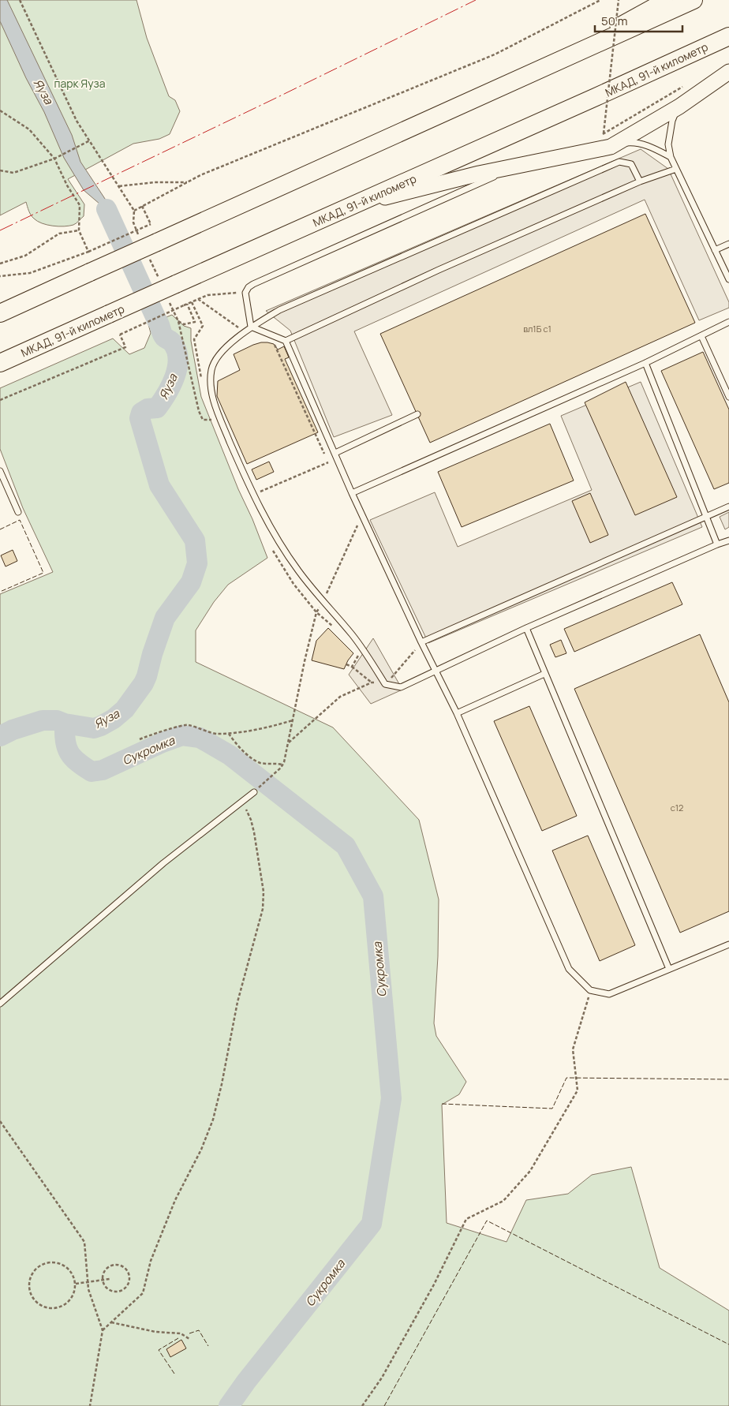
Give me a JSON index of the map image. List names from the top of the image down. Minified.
{"streets":{"highway":["МКАД, 91-й километр"]},"water":["Яуза","Сукромка"],"parks":["парк Яуза"],"house_numbers":["вл1Б с1","с12"],"scale_bar":"50 m"}
